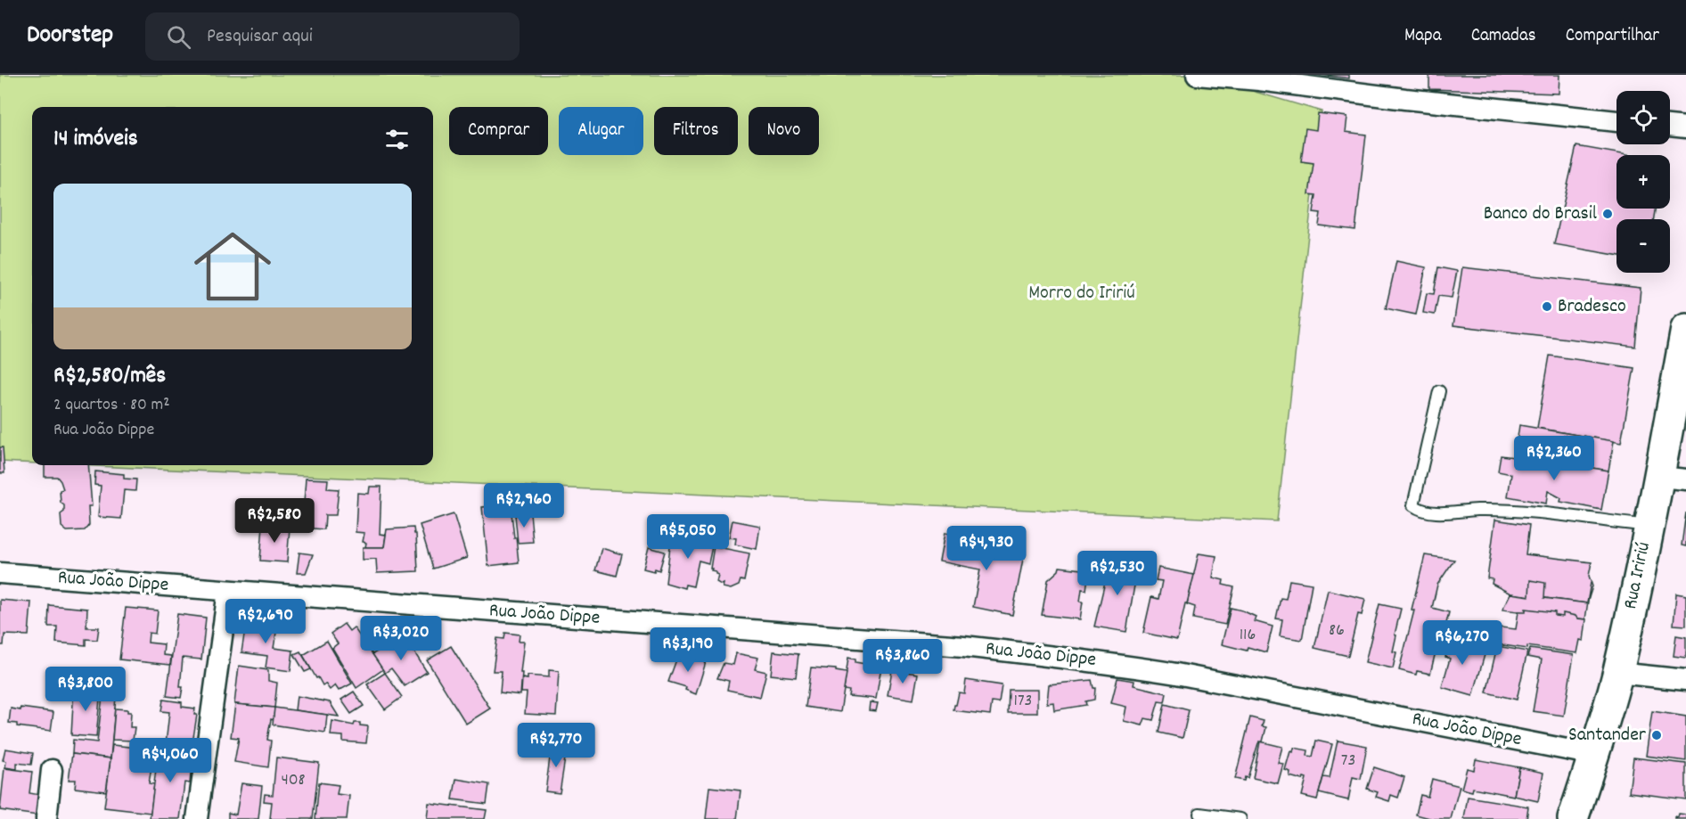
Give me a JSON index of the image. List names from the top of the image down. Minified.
{"streets":{"main road":["Rua Iririú"],"street":["Rua João Dippe"]},"crossings":[["Rua Iririú","Rua João Dippe"]],"parks":["Morro do Iririú"],"places":["Banco do Brasil","Bradesco","Santander"],"house_numbers":["86","116","173","73","408"],"page":{"header":"Doorstep","search":"Pesquisar aqui","nav":["Mapa","Camadas","Compartilhar"],"map_buttons":["+","−"],"chip":["Comprar","Alugar","Filtros","Novo"],"heading":"14 imóveis","list":[{"name":"R$2,580/mês","note":"2 quartos · 80 m² · Rua João Dippe"}],"price":["R$2,360","R$2,960","R$2,580","R$5,050","R$4,930","R$2,530","R$2,690","R$3,020","R$6,270","R$3,190","R$3,860","R$3,800","R$2,770","R$4,060"]}}
